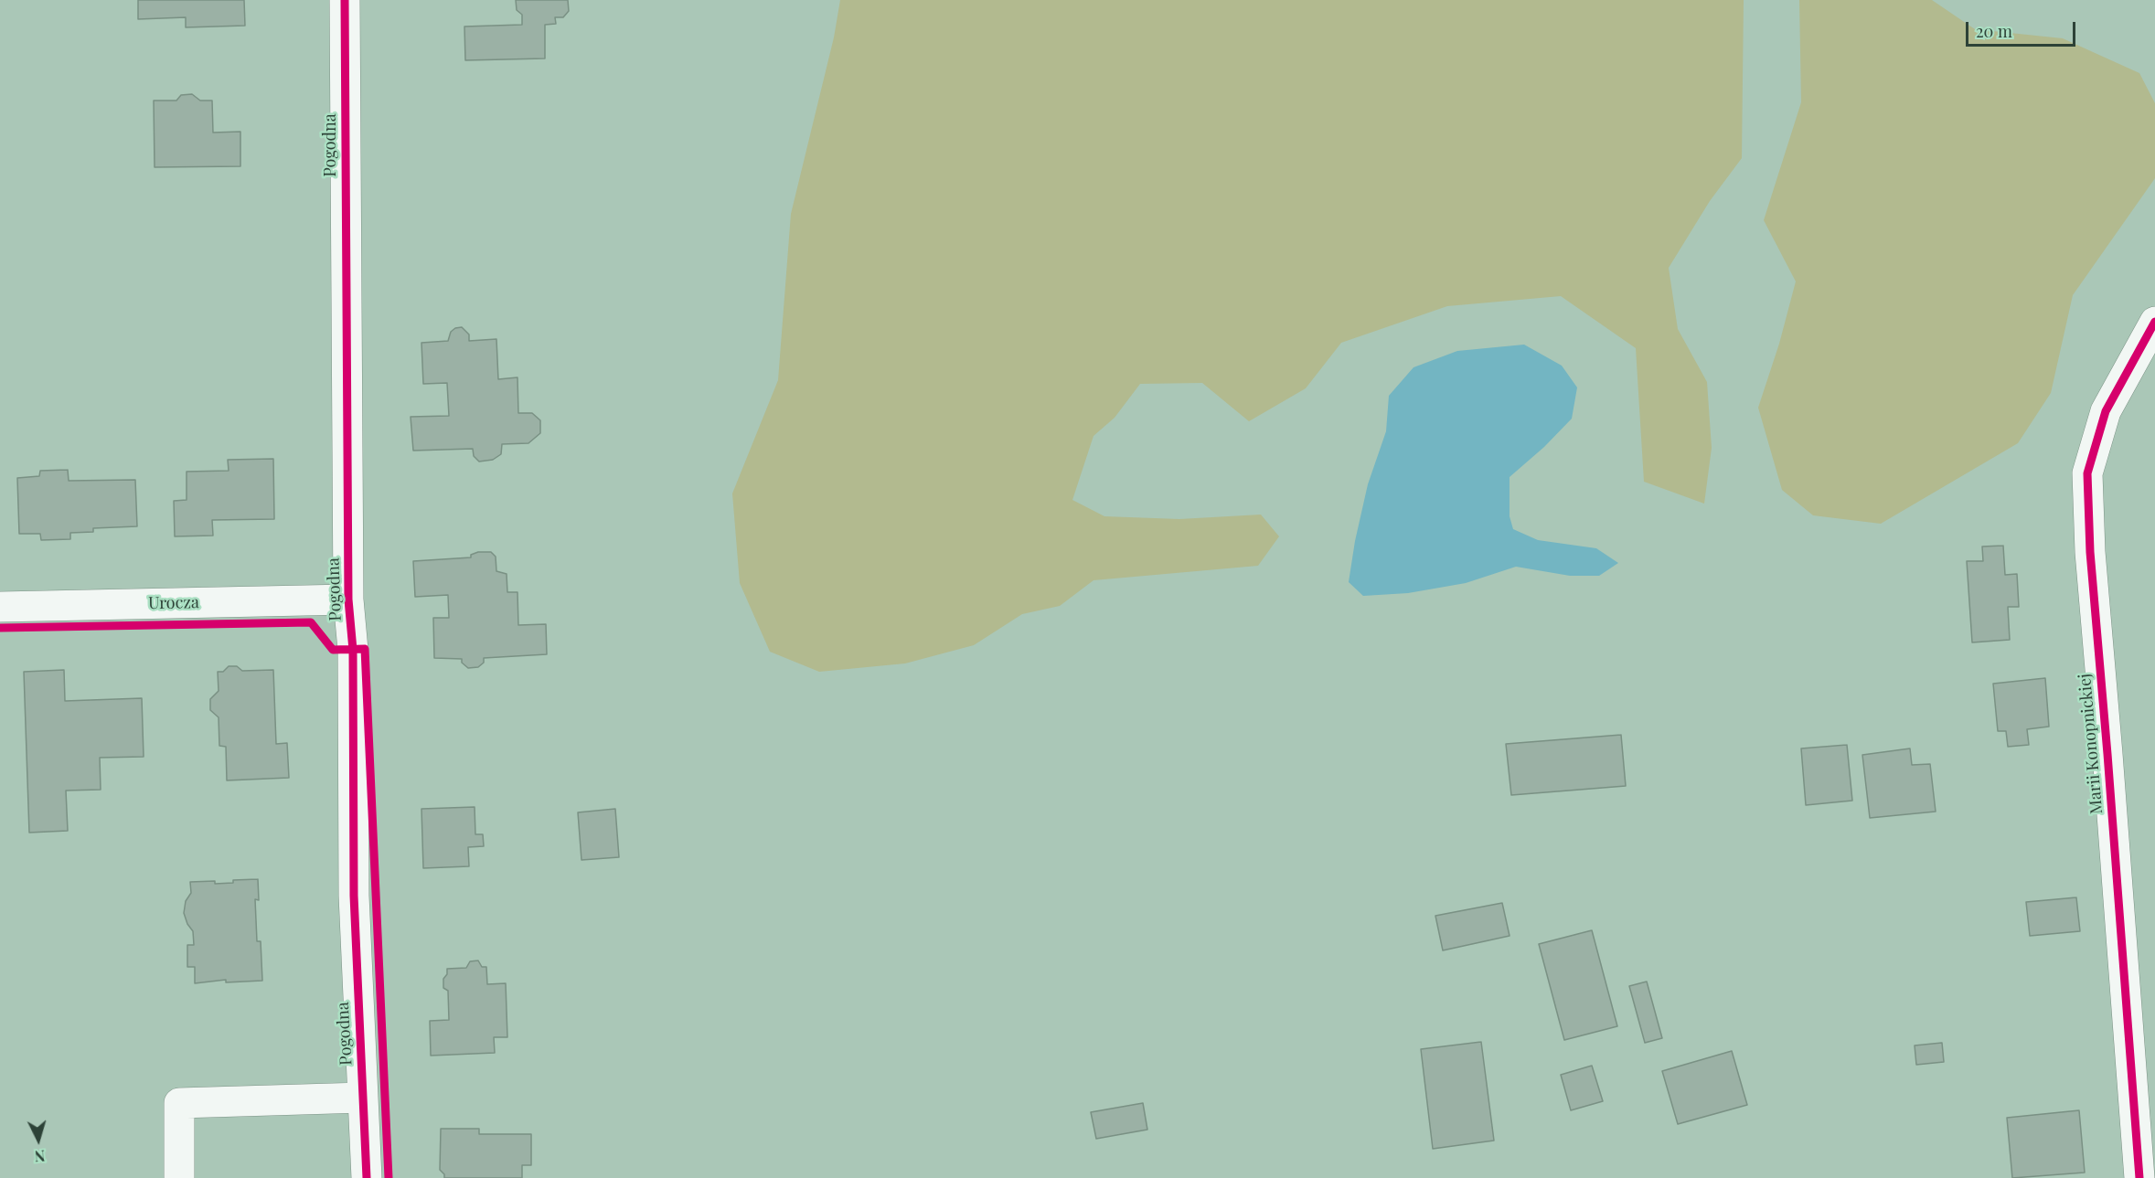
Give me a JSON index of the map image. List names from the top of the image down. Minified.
{"streets":{"street":["Pogodna","Urocza","Marii Konopnickiej"]},"crossings":[["Pogodna","Urocza"]],"scale_bar":"20 m","north":"bottom"}
